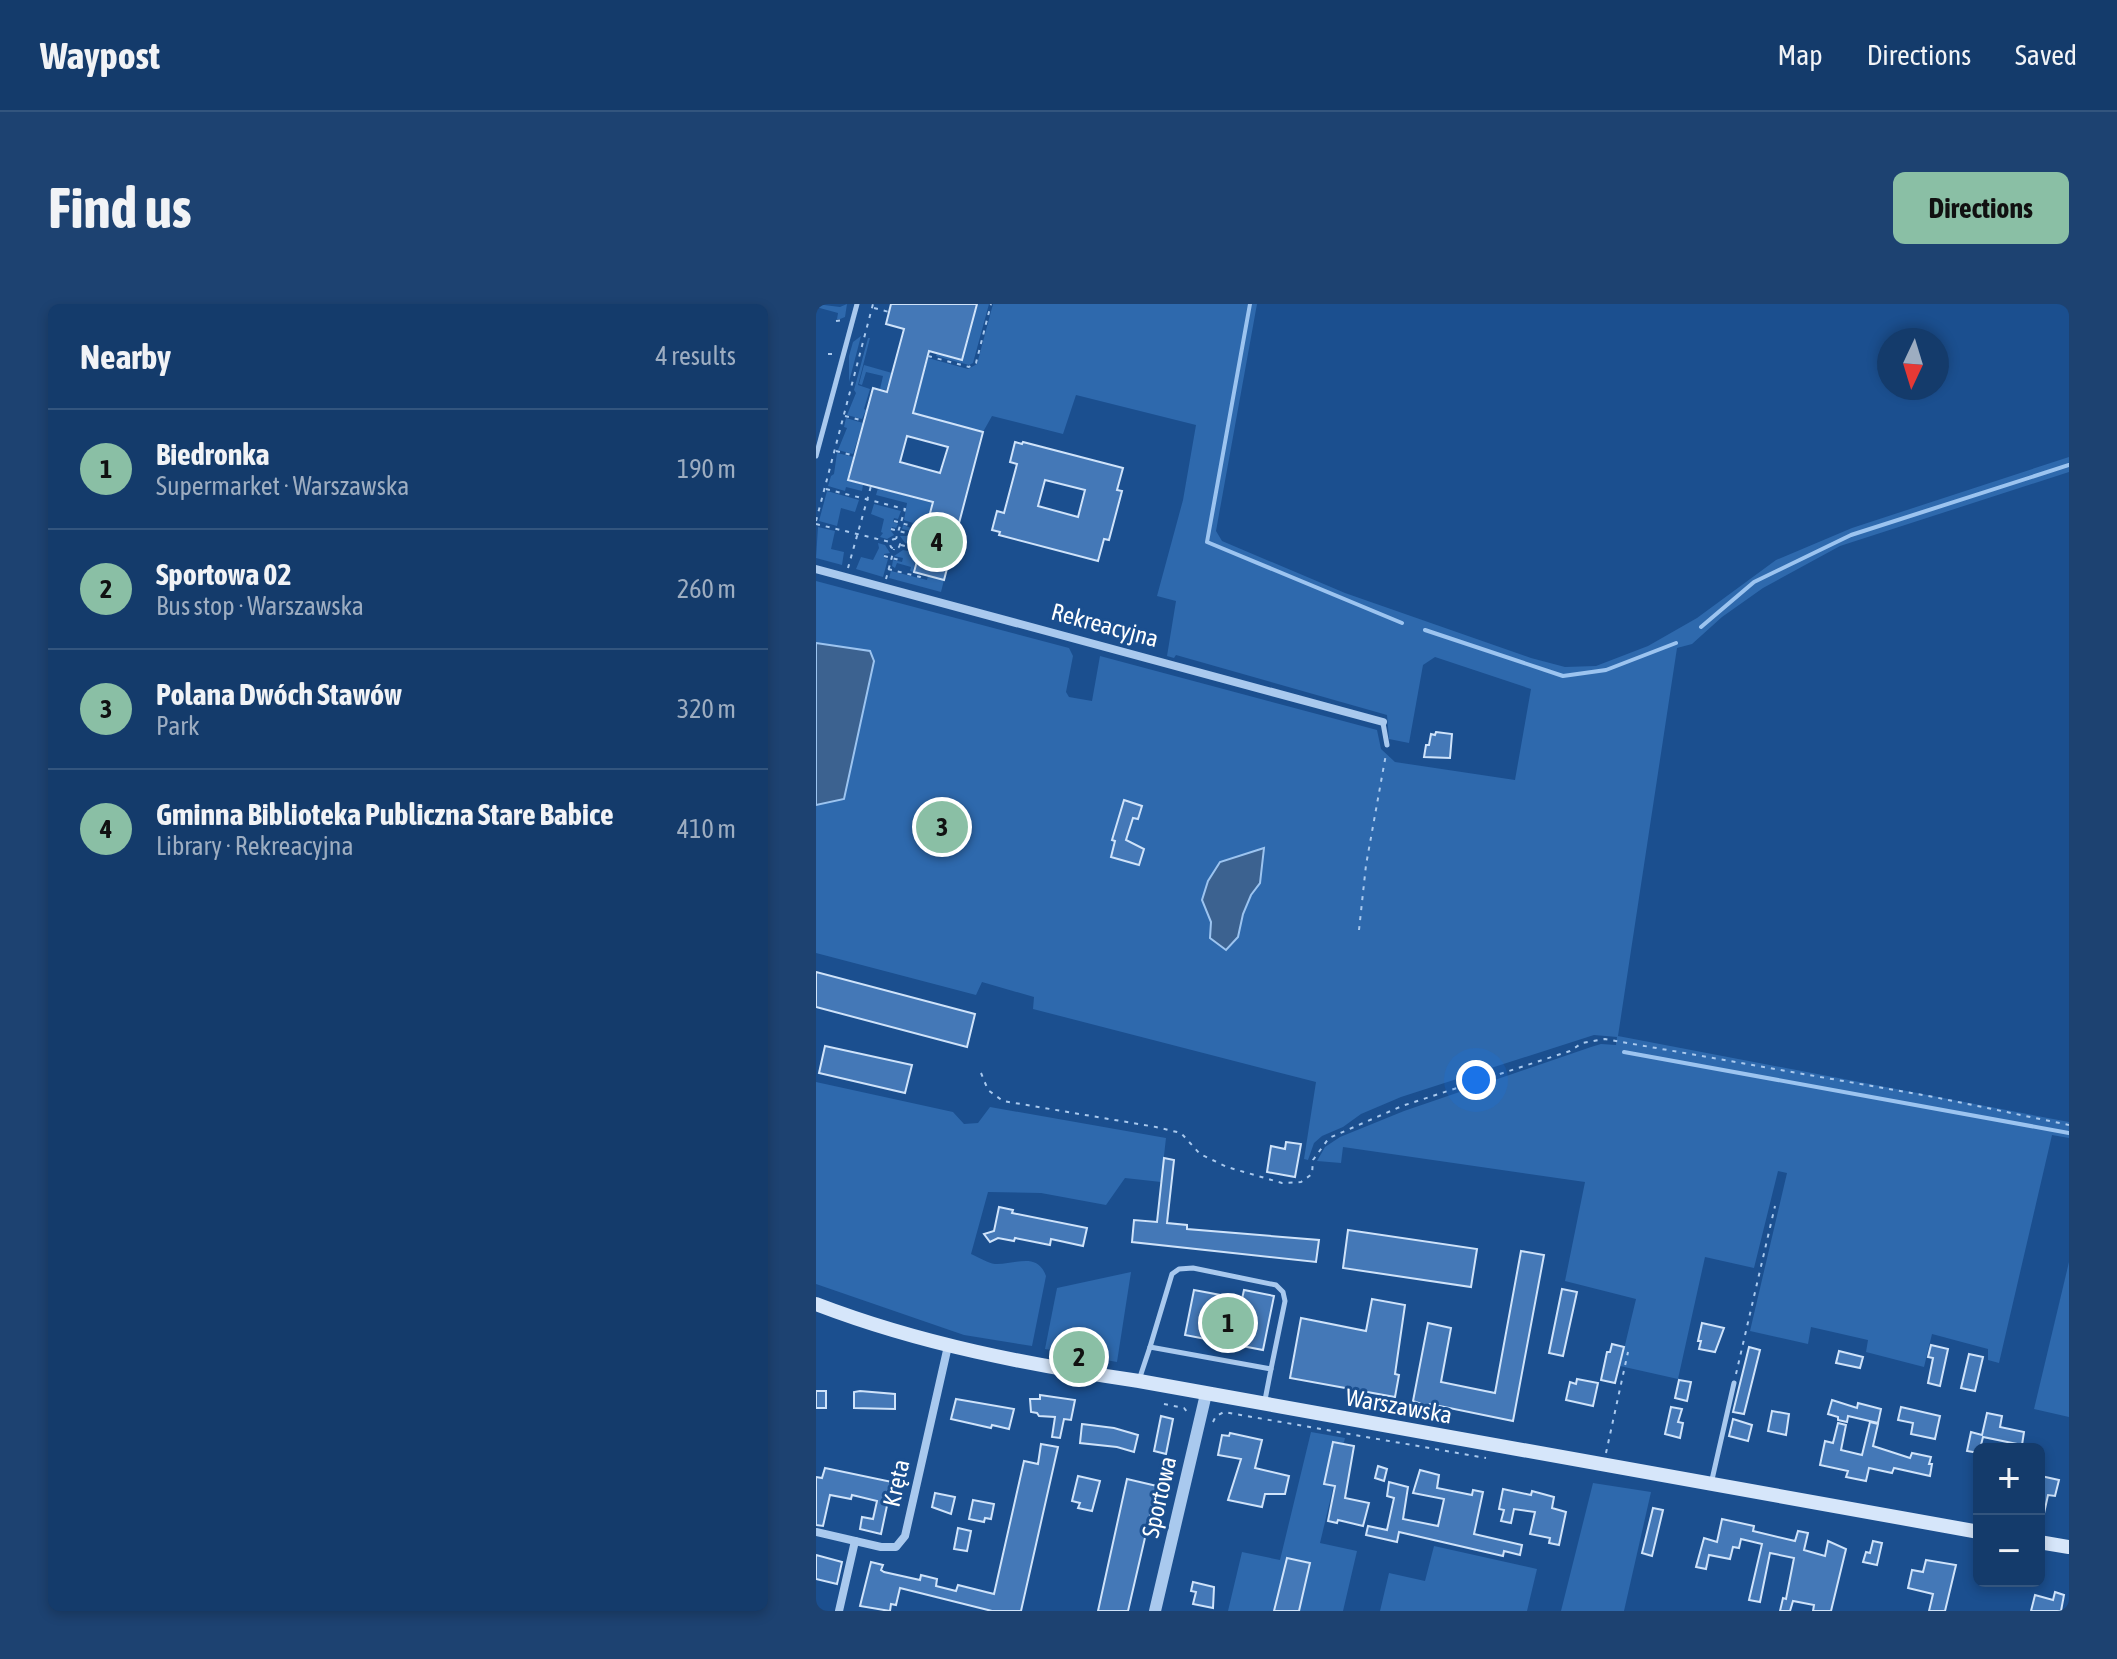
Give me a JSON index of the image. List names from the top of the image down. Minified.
{"streets":{"main road":["Warszawska"],"street":["Rekreacyjna","Kręta","Sportowa"]},"crossings":[["Warszawska","Kręta"],["Warszawska","Sportowa"]],"north":"bottom","page":{"header":"Waypost","nav":["Map","Directions","Saved"],"buttons":"Directions","title":"Find us","heading":["Nearby","4 results"],"list":[{"mark":"1","name":"Biedronka","note":"Supermarket · Warszawska","value":"190 m"},{"mark":"2","name":"Sportowa 02","note":"Bus stop · Warszawska","value":"260 m"},{"mark":"3","name":"Polana Dwóch Stawów","note":"Park","value":"320 m"},{"mark":"4","name":"Gminna Biblioteka Publiczna Stare Babice","note":"Library · Rekreacyjna","value":"410 m"}],"pins":["4","3","1","2"],"map_buttons":["+","−"]}}
